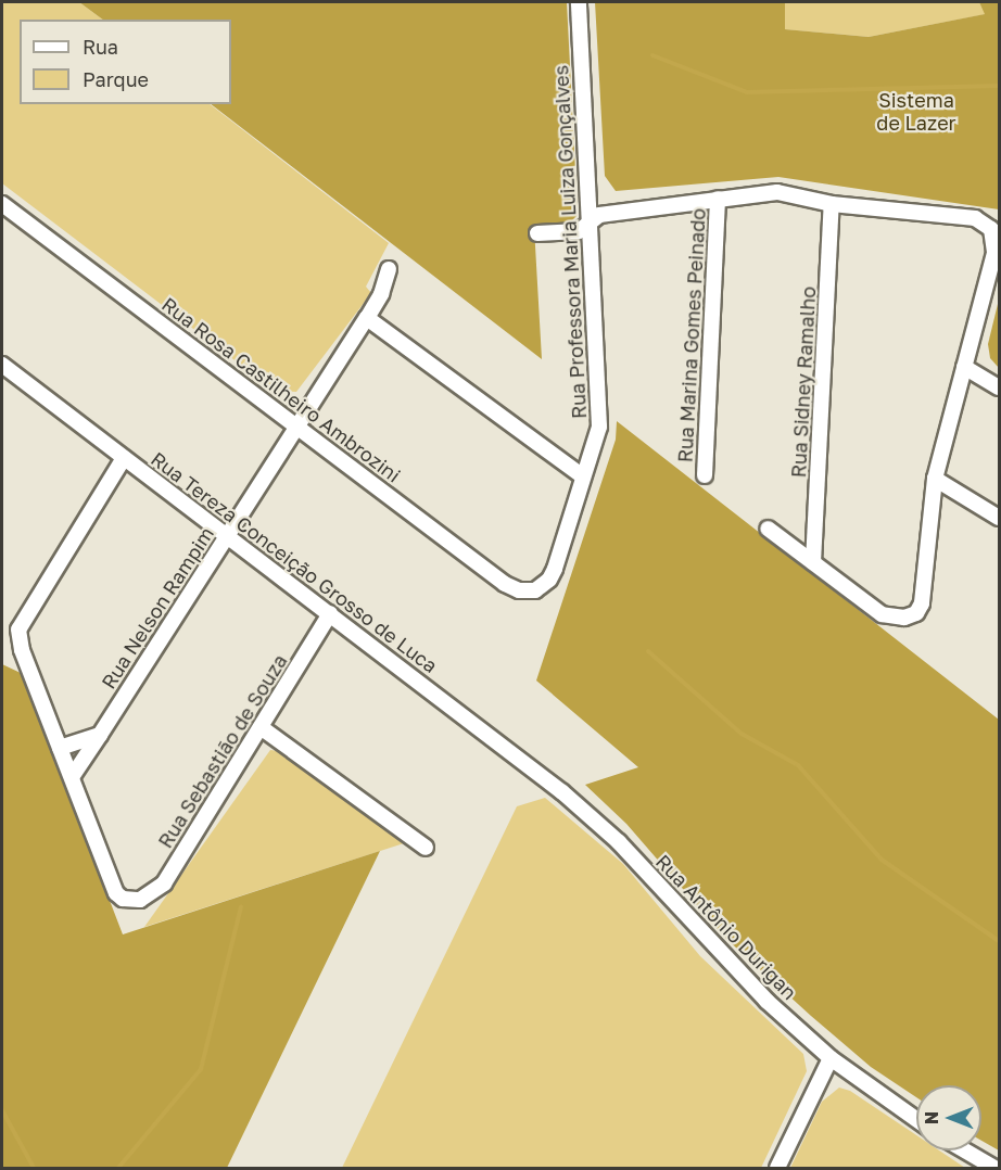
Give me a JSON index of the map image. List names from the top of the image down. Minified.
{"streets":{"street":["Rua Professora Maria Luiza Gonçalves","Rua Marina Gomes Peinado","Rua Sidney Ramalho","Rua Rosa Castilheiro Ambrozini","Rua Tereza Conceição Grosso de Luca","Rua Nelson Rampim","Rua Sebastião de Souza","Rua Antônio Durigan"]},"crossings":[["Rua Professora Maria Luiza Gonçalves","Rua Rosa Castilheiro Ambrozini"],["Rua Rosa Castilheiro Ambrozini","Rua Nelson Rampim"],["Rua Tereza Conceição Grosso de Luca","Rua Nelson Rampim"],["Rua Tereza Conceição Grosso de Luca","Rua Sebastião de Souza"],["Rua Tereza Conceição Grosso de Luca","Rua Antônio Durigan"],["Rua Nelson Rampim","Rua Sebastião de Souza"]],"parks":["Sistema de Lazer"],"legend":["Rua","Parque"],"north":"left"}
